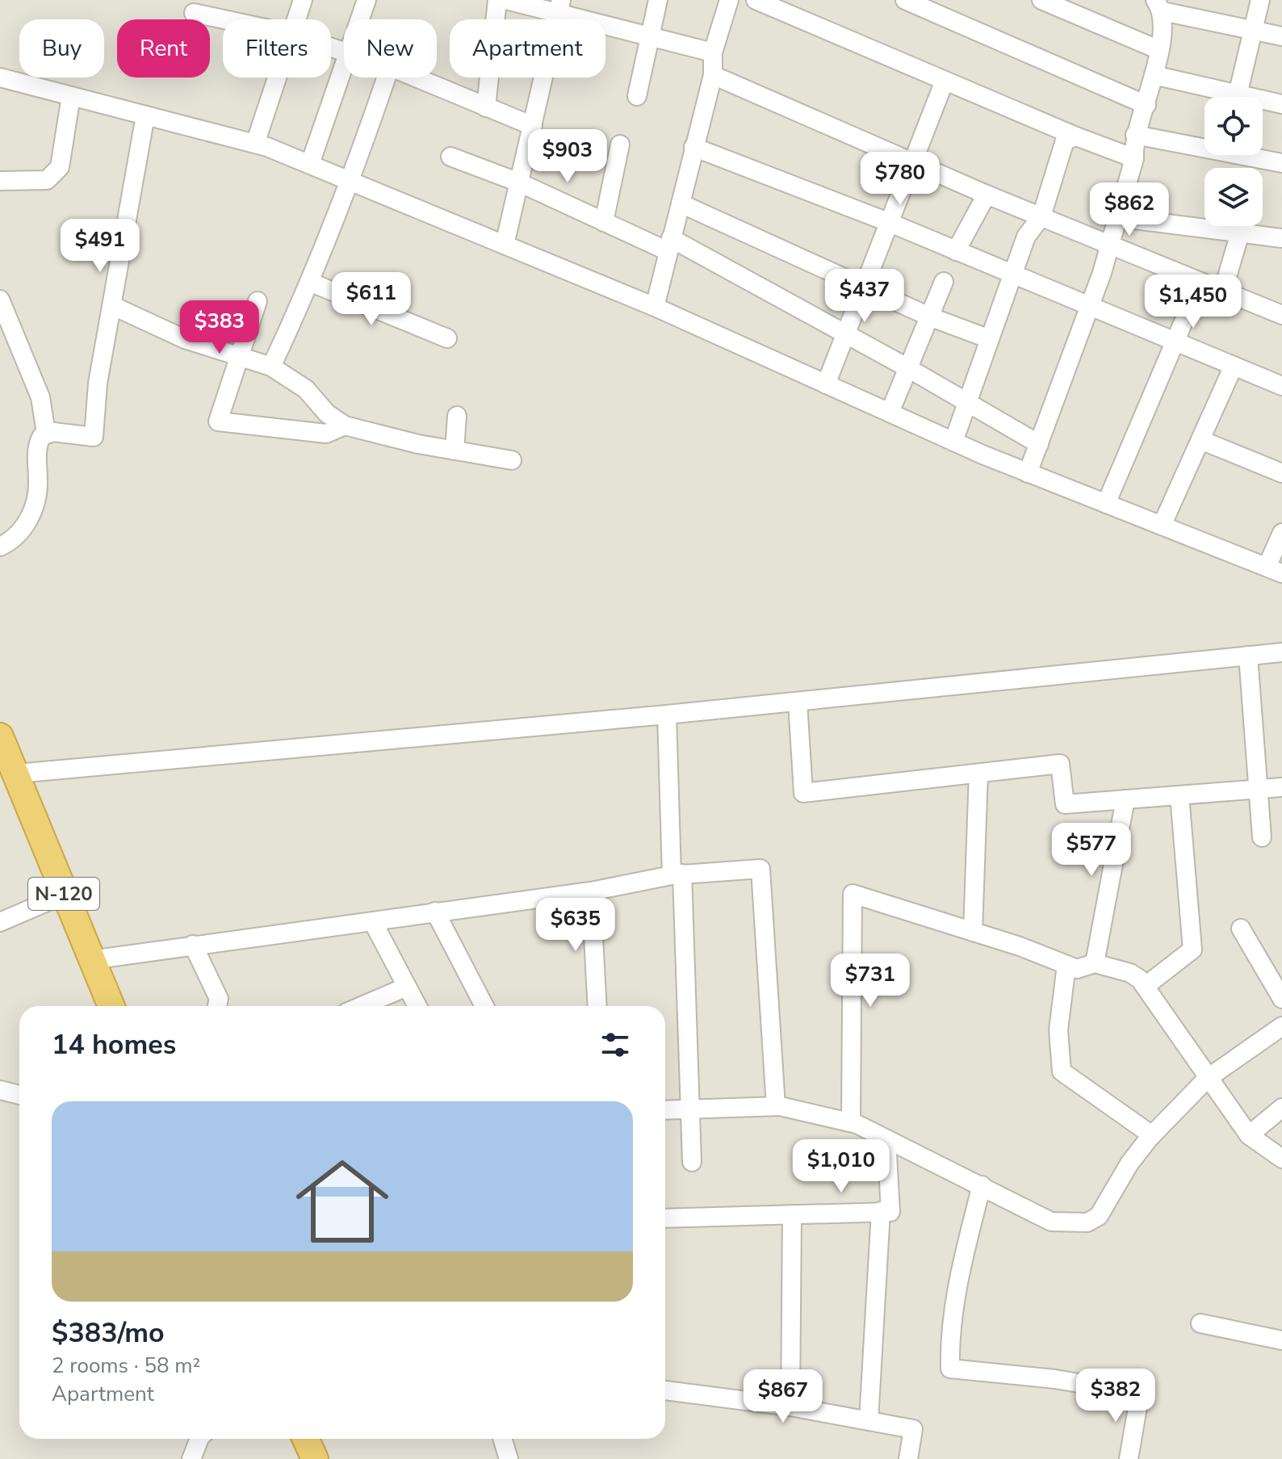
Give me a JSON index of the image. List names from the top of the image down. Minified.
{"streets":{"highway":["N-120"]},"page":{"chip":["Buy","Rent","Filters","New","Apartment"],"price":["$903","$780","$862","$491","$437","$611","$1,450","$383","$577","$635","$731","$1,010","$382","$867"],"heading":"14 homes","list":[{"name":"$383/mo","note":"2 rooms · 58 m² · Apartment"}]}}
